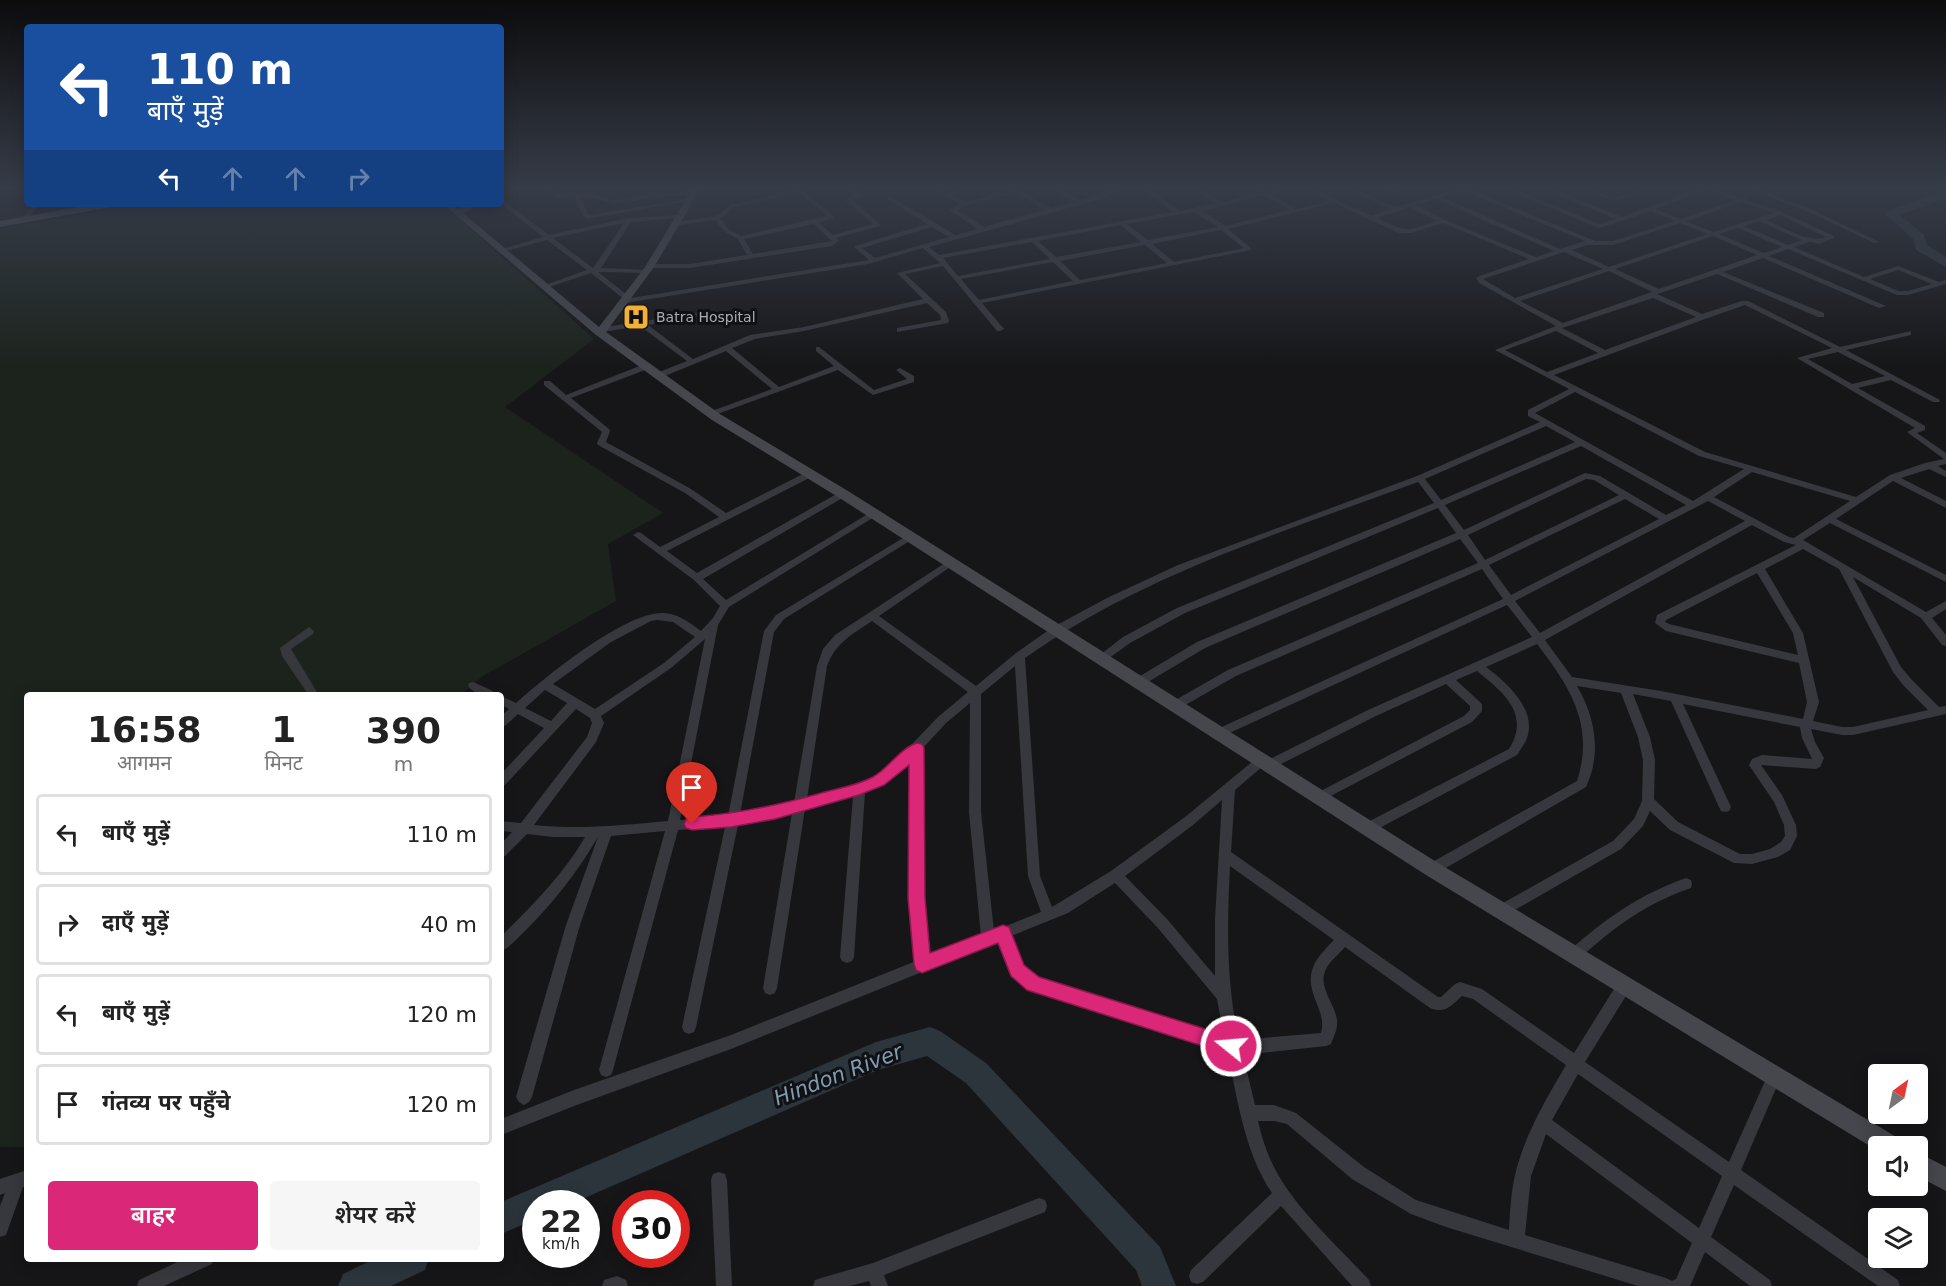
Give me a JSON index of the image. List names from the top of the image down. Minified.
{"water":["Hindon River"],"places":{"hospital":["Batra Hospital"]},"north":"top right","page":{"turn":["110 m","बाएँ मुड़ें"],"eta":["16:58","आगमन","1","मिनट","390","m"],"list":[{"name":"बाएँ मुड़ें","value":"110 m"},{"name":"दाएँ मुड़ें","value":"40 m"},{"name":"बाएँ मुड़ें","value":"120 m"},{"name":"गंतव्य पर पहुँचे","value":"120 m"}],"buttons":["बाहर","शेयर करें"],"speed":"22 km/h","limit":"30"}}
